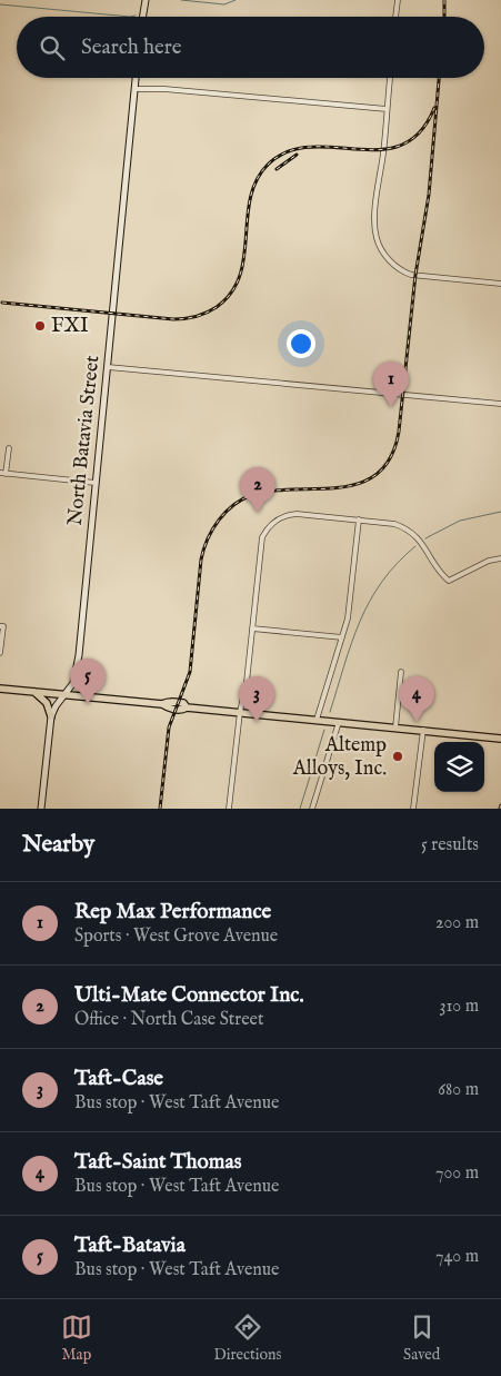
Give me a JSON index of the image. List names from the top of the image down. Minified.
{"streets":{"main road":["North Batavia Street"]},"places":["FXI","Altemp Alloys, Inc."],"page":{"search":"Search here","pins":["1","2","5","3","4"],"heading":["Nearby","5 results"],"list":[{"mark":"1","name":"Rep Max Performance","note":"Sports · West Grove Avenue","value":"200 m"},{"mark":"2","name":"Ulti-Mate Connector Inc.","note":"Office · North Case Street","value":"310 m"},{"mark":"3","name":"Taft-Case","note":"Bus stop · West Taft Avenue","value":"680 m"},{"mark":"4","name":"Taft-Saint Thomas","note":"Bus stop · West Taft Avenue","value":"700 m"},{"mark":"5","name":"Taft-Batavia","note":"Bus stop · West Taft Avenue","value":"740 m"}],"nav":["Map","Directions","Saved"]}}
